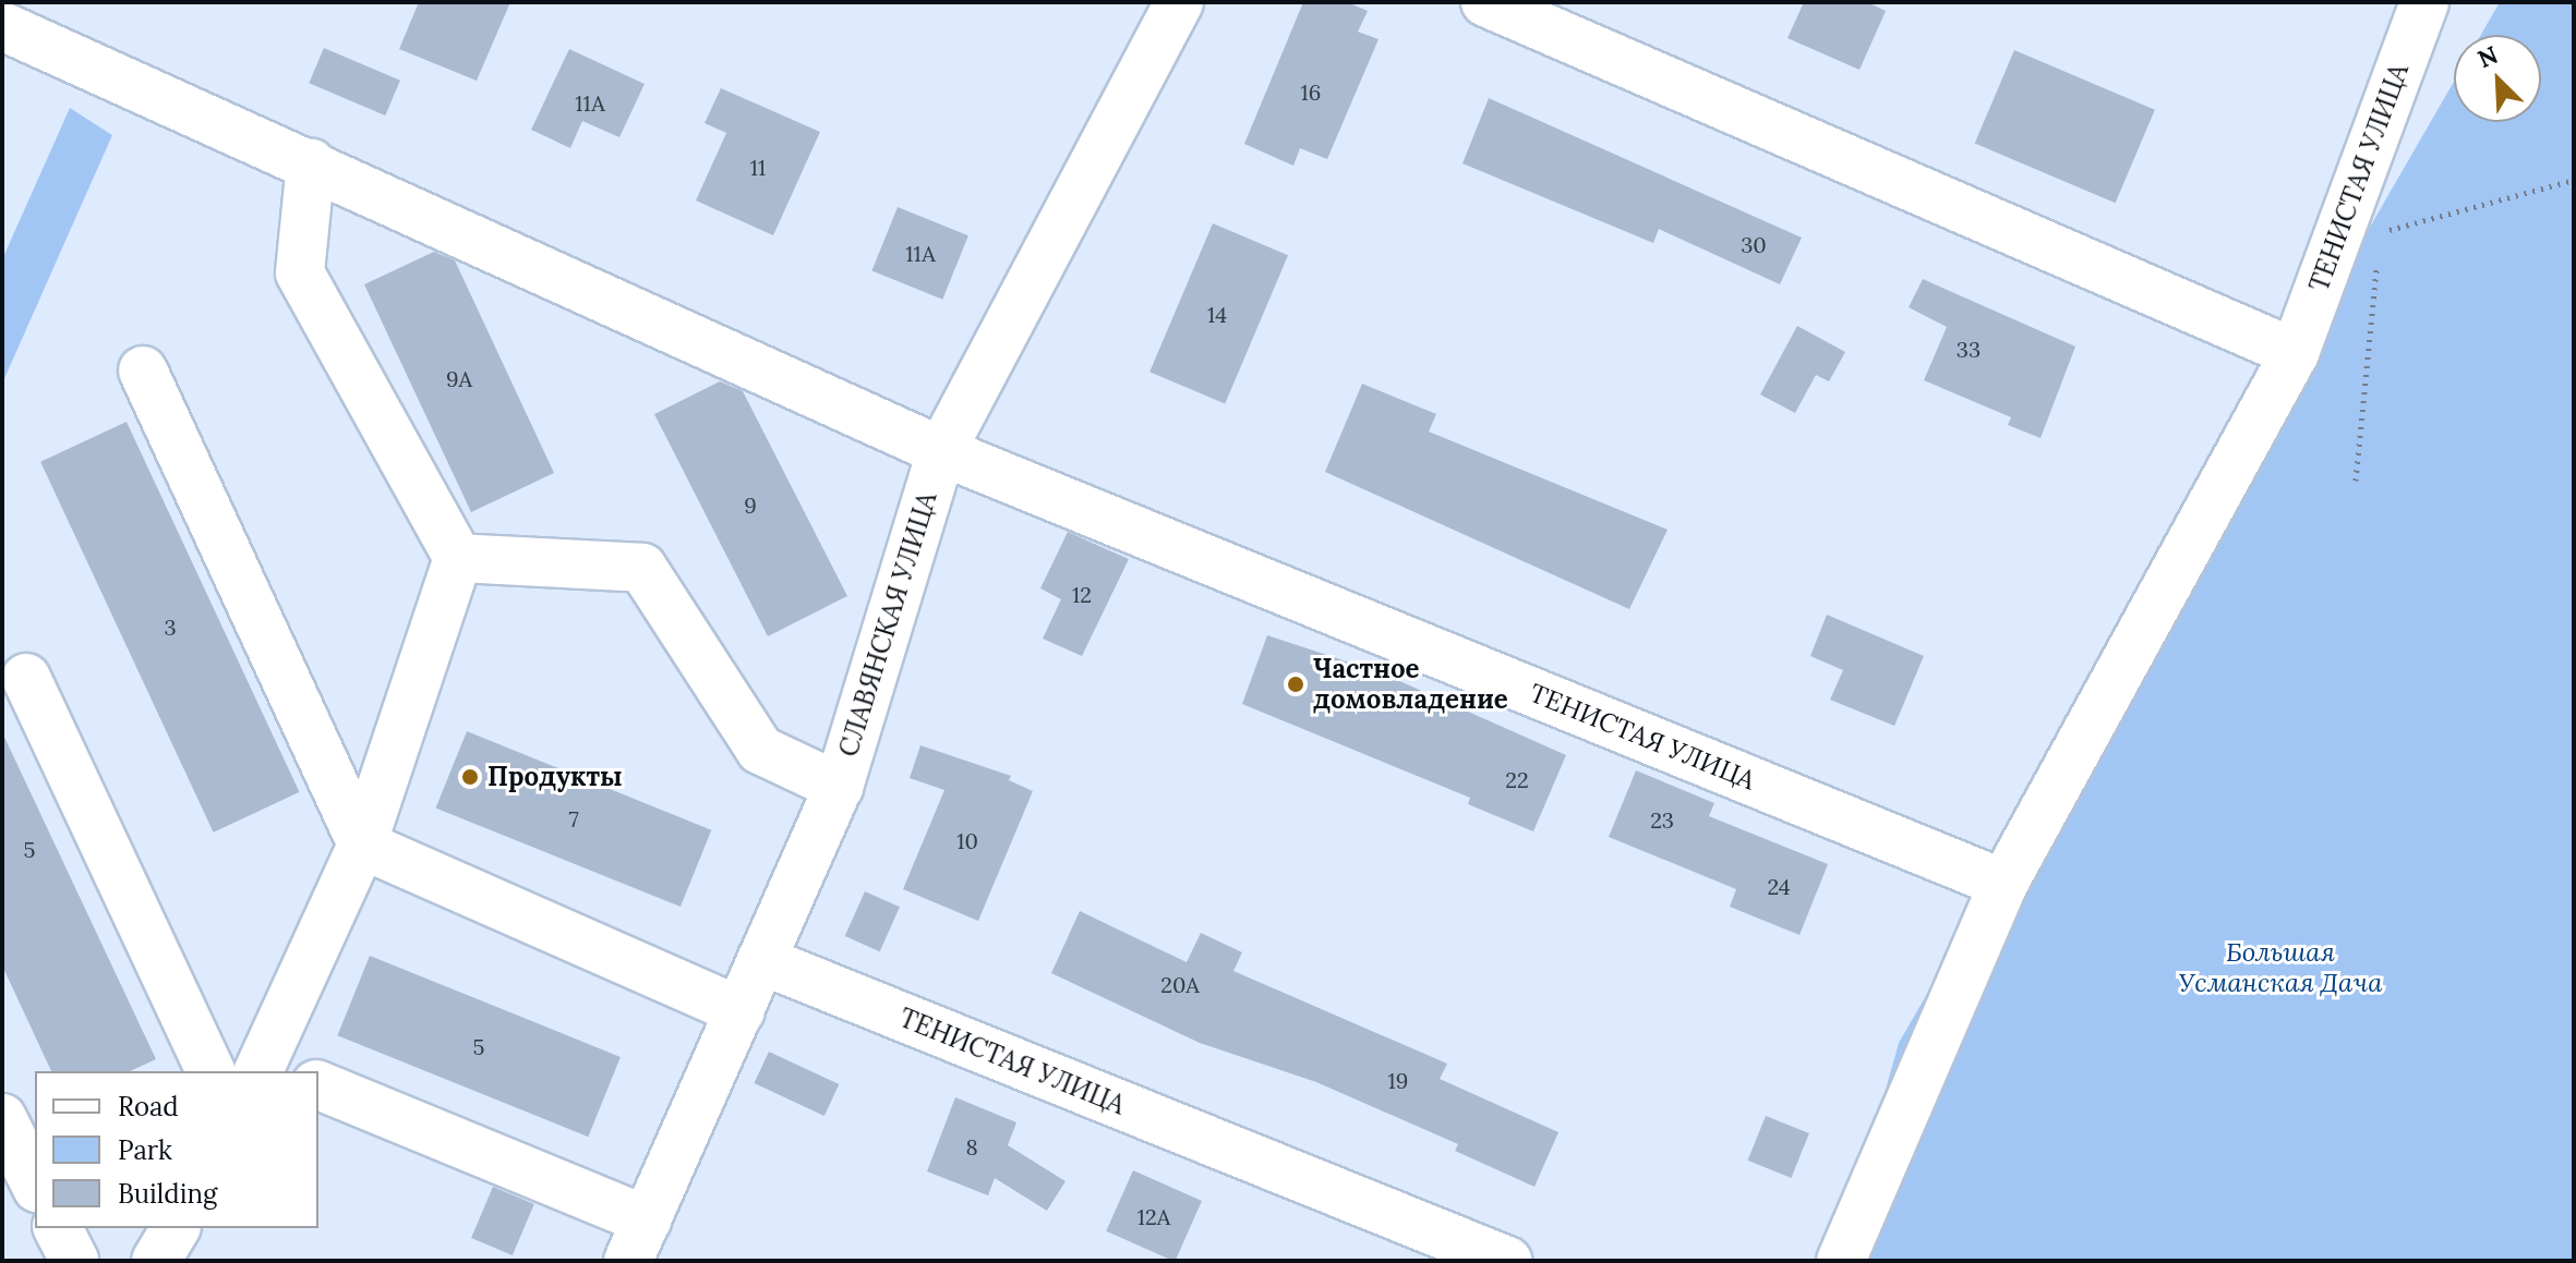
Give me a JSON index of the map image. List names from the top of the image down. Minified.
{"streets":{"street":["ТЕНИСТАЯ УЛИЦА","СЛАВЯНСКАЯ УЛИЦА"]},"crossings":[["ТЕНИСТАЯ УЛИЦА","СЛАВЯНСКАЯ УЛИЦА"]],"parks":["Большая Усманская Дача"],"places":["Частное домовладение","Продукты"],"house_numbers":["16","11А","11","30","11А","14","33","9А","9","12","3","22","7","23","10","5","24","20А","5","19","8","12А"],"legend":["Road","Park","Building"],"north":"top left"}
